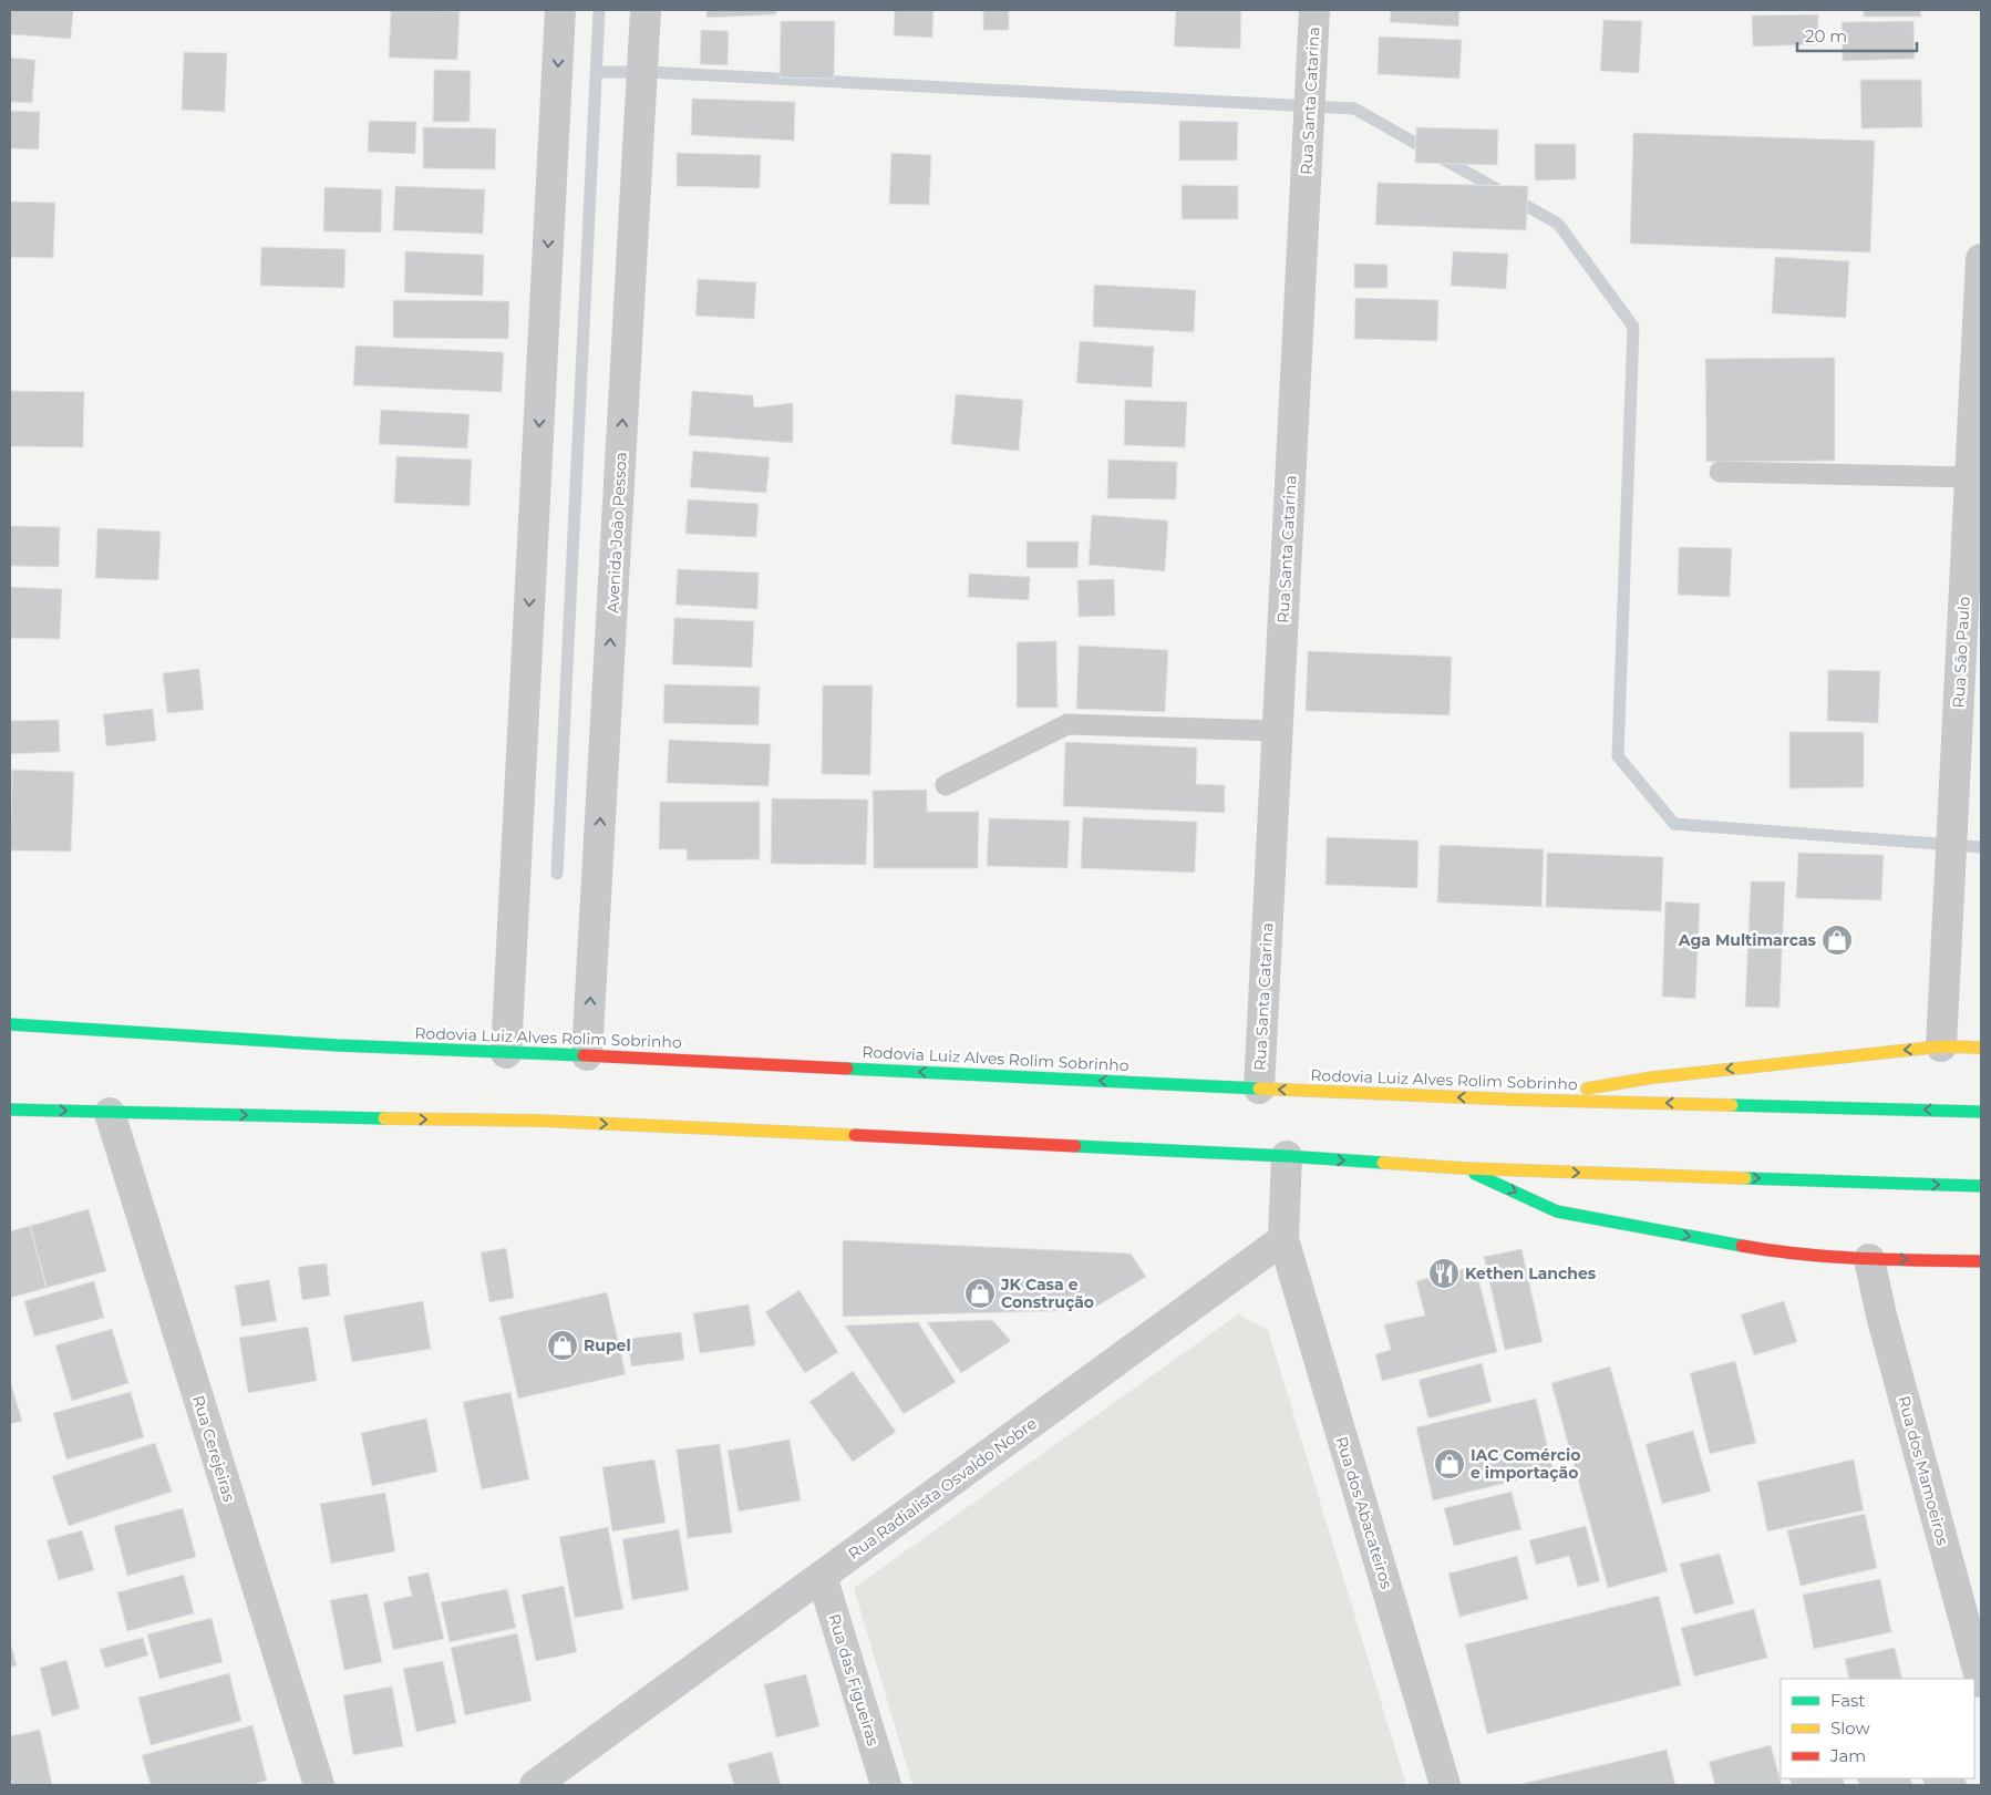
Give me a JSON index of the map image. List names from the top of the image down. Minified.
{"streets":{"highway":["Rodovia Luiz Alves Rolim Sobrinho"],"street":["Rua Santa Catarina","Avenida João Pessoa","Rua São Paulo","Rua Cerejeiras","Rua dos Mamoeiros","Rua Radialista Osvaldo Nobre","Rua dos Abacateiros","Rua das Figueiras"]},"crossings":[["Rua Santa Catarina","Rodovia Luiz Alves Rolim Sobrinho"],["Avenida João Pessoa","Rodovia Luiz Alves Rolim Sobrinho"],["Rua Radialista Osvaldo Nobre","Rua dos Abacateiros"],["Rua Radialista Osvaldo Nobre","Rua das Figueiras"]],"places":{"shop":["Aga Multimarcas","JK Casa e Construção","Rupel","IAC Comércio e importação"],"restaurant":["Kethen Lanches"]},"legend":["Fast","Slow","Jam"],"scale_bar":"20 m"}
